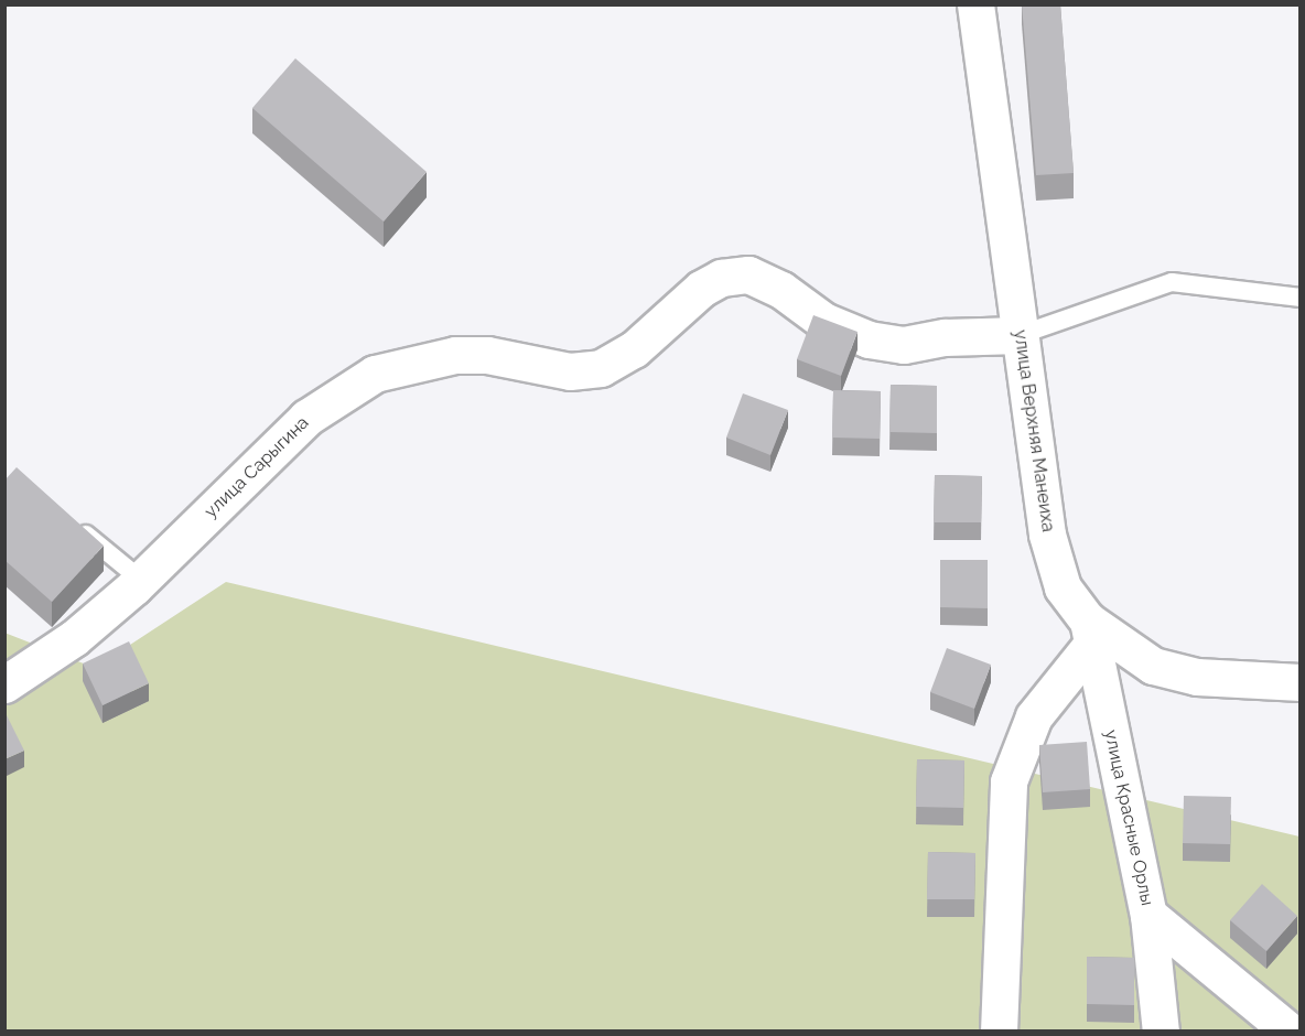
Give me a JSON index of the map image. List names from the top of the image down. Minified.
{"streets":{"street":["улица Верхняя Манеиха","улица Сарыгина","улица Красные Орлы"]},"crossings":[["улица Верхняя Манеиха","улица Сарыгина"],["улица Верхняя Манеиха","улица Красные Орлы"]]}
